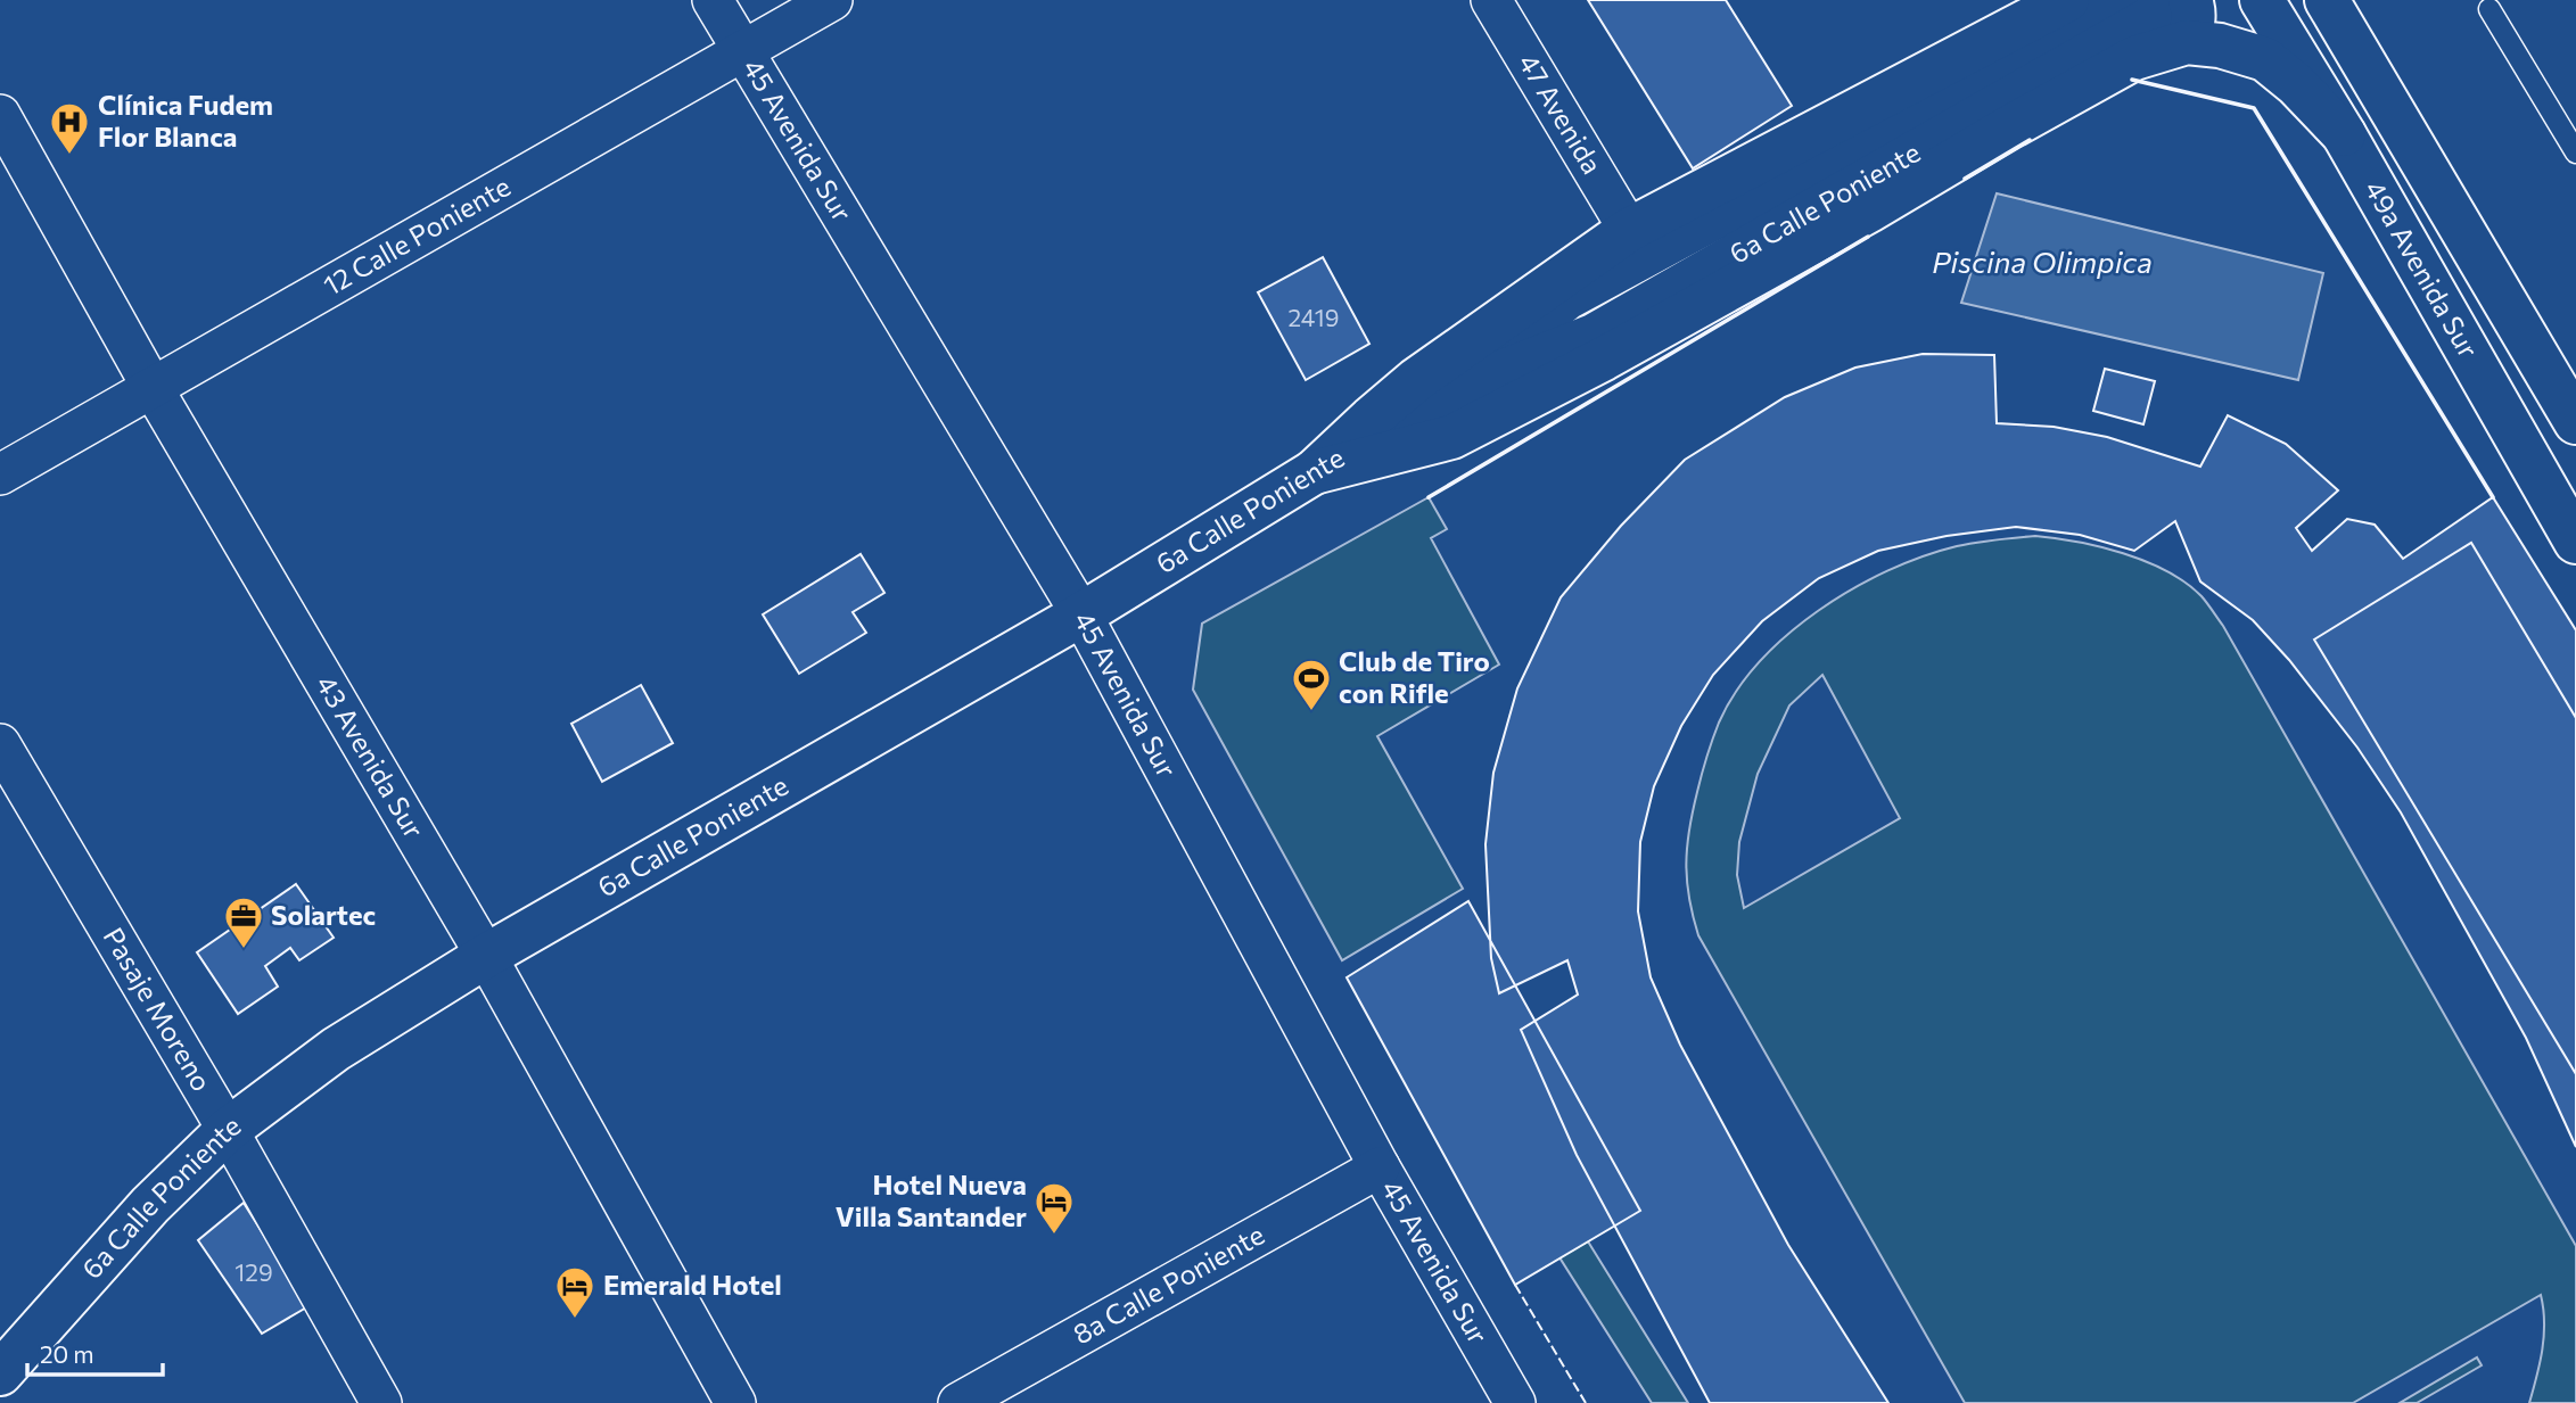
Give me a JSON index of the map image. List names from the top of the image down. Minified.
{"streets":{"street":["47 Avenida","45 Avenida Sur","6a Calle Poniente","12 Calle Poniente","49a Avenida Sur","43 Avenida Sur","Pasaje Moreno","8a Calle Poniente"]},"crossings":[["45 Avenida Sur","6a Calle Poniente"],["45 Avenida Sur","12 Calle Poniente"],["45 Avenida Sur","8a Calle Poniente"],["6a Calle Poniente","43 Avenida Sur"],["6a Calle Poniente","Pasaje Moreno"],["12 Calle Poniente","43 Avenida Sur"]],"water":["Piscina Olimpica"],"places":{"hospital":["Clínica Fudem Flor Blanca"],"sports":["Club de Tiro con Rifle"],"office":["Solartec"],"hotel":["Hotel Nueva Villa Santander","Emerald Hotel"]},"house_numbers":["2419","129"],"scale_bar":"20 m"}
